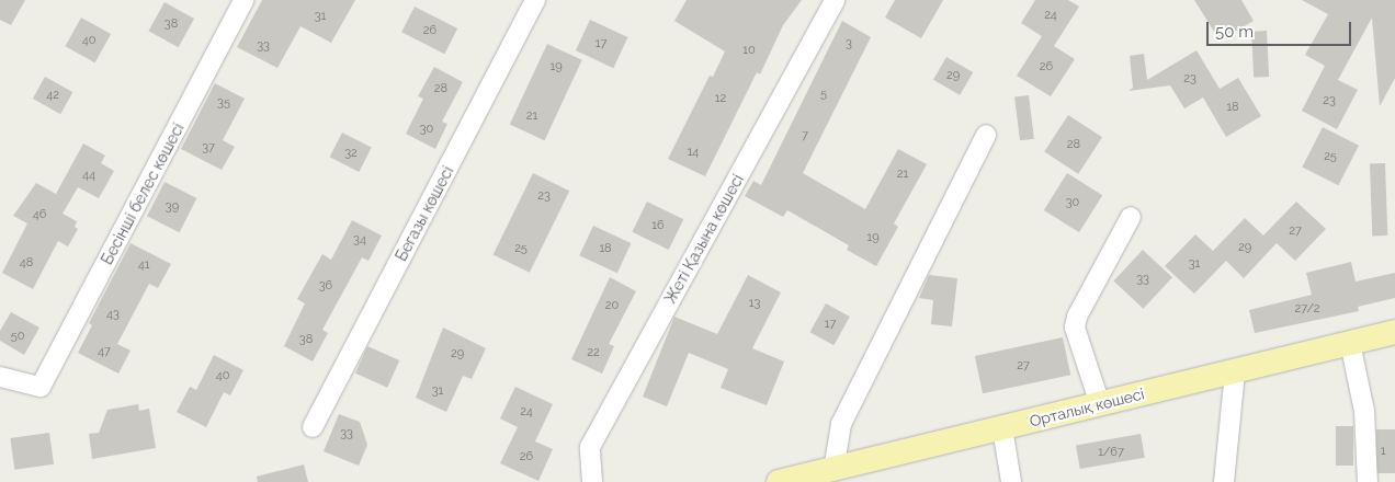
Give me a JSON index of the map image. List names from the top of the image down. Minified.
{"streets":{"main road":["Орталық көшесі"],"street":["Бесінші белес көшесі","Бегазы көшесі","Жеті Қазына көшесі"]},"house_numbers":["24","31","38","26","40","17","3","33","10","19","26","29","23","28","5","42","12","23","35","18","21","30","7","28","37","14","32","25","21","44","23","30","39","46","16","27","19","34","29","25","18","48","31","41","33","36","13","20","27/2","43","17","50","38","47","22","29","27","40","31","24","33","1","1/67","26"],"scale_bar":"50 m"}
